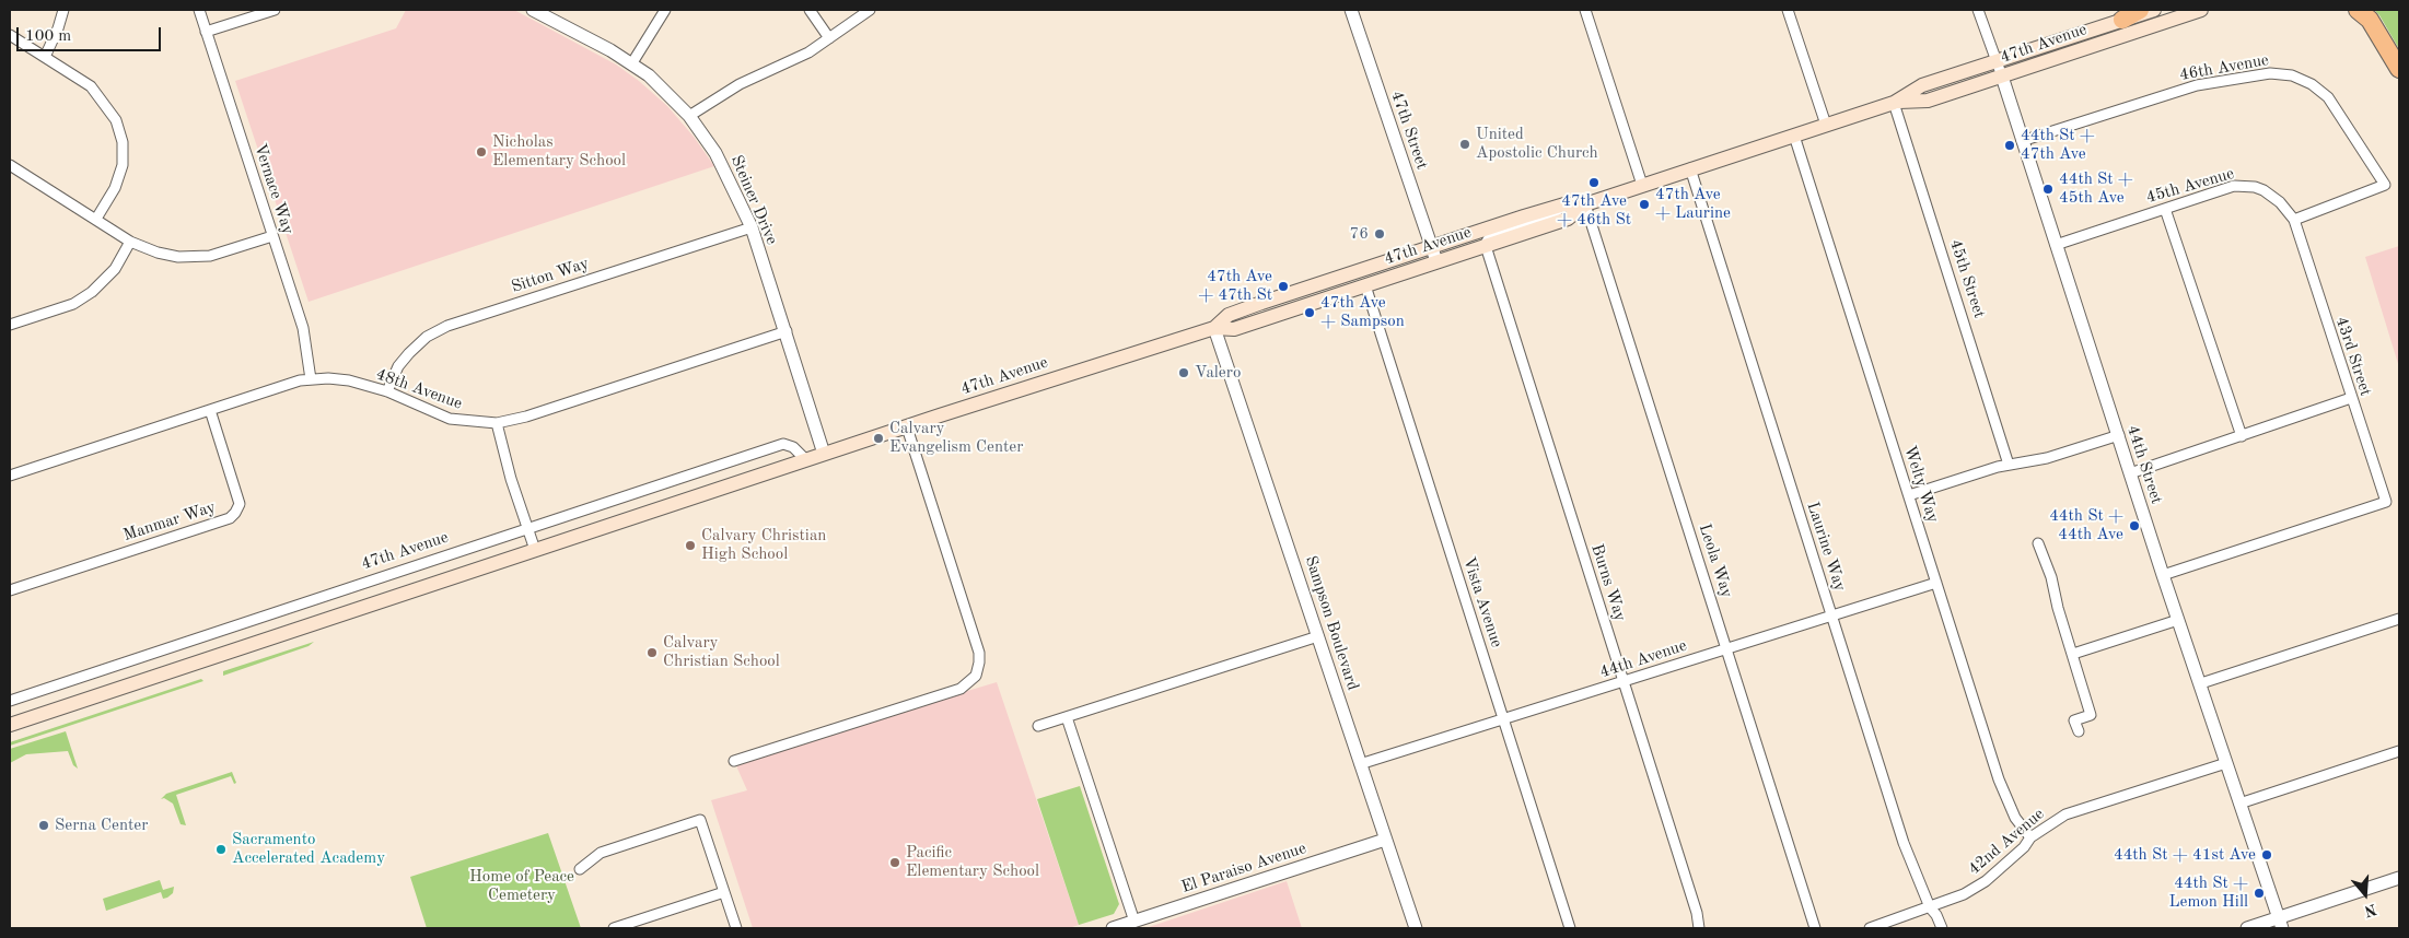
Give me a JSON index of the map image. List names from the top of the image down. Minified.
{"streets":{"main road":["47th Avenue"],"street":["46th Avenue","47th Street","45th Avenue","Vernace Way","Steiner Drive","Sitton Way","45th Street","43rd Street","48th Avenue","44th Street","Welty Way","Manmar Way","Laurine Way","Leola Way","Burns Way","Vista Avenue","Sampson Boulevard","44th Avenue","42nd Avenue","El Paraiso Avenue"]},"crossings":[["47th Avenue","47th Street"],["47th Avenue","Steiner Drive"],["47th Avenue","45th Street"],["47th Avenue","44th Street"],["47th Avenue","Welty Way"],["47th Avenue","Laurine Way"],["47th Avenue","Leola Way"],["47th Avenue","Burns Way"],["47th Avenue","Vista Avenue"],["47th Avenue","Sampson Boulevard"],["46th Avenue","45th Avenue"],["46th Avenue","43rd Street"],["46th Avenue","44th Street"],["45th Avenue","43rd Street"],["45th Avenue","44th Street"],["Vernace Way","48th Avenue"],["Steiner Drive","Sitton Way"],["Steiner Drive","48th Avenue"],["Sitton Way","48th Avenue"],["43rd Street","44th Street"],["48th Avenue","Manmar Way"],["44th Street","42nd Avenue"],["Welty Way","44th Avenue"],["Welty Way","42nd Avenue"],["Laurine Way","44th Avenue"],["Laurine Way","42nd Avenue"],["Leola Way","44th Avenue"],["Burns Way","44th Avenue"],["Vista Avenue","44th Avenue"],["Sampson Boulevard","44th Avenue"],["Sampson Boulevard","El Paraiso Avenue"]],"parks":["Home of Peace Cemetery"],"places":["United Apostolic Church","44th St + 47th Ave","Nicholas Elementary School","47th Ave + 46th St","44th St + 45th Ave","47th Ave + Laurine","76","47th Ave + 47th St","47th Ave + Sampson","Valero","Calvary Evangelism Center","44th St + 44th Ave","Calvary Christian High School","Calvary Christian School","Serna Center","Sacramento Accelerated Academy","44th St + 41st Ave","Pacific Elementary School","44th St + Lemon Hill"],"scale_bar":"100 m","north":"bottom"}
